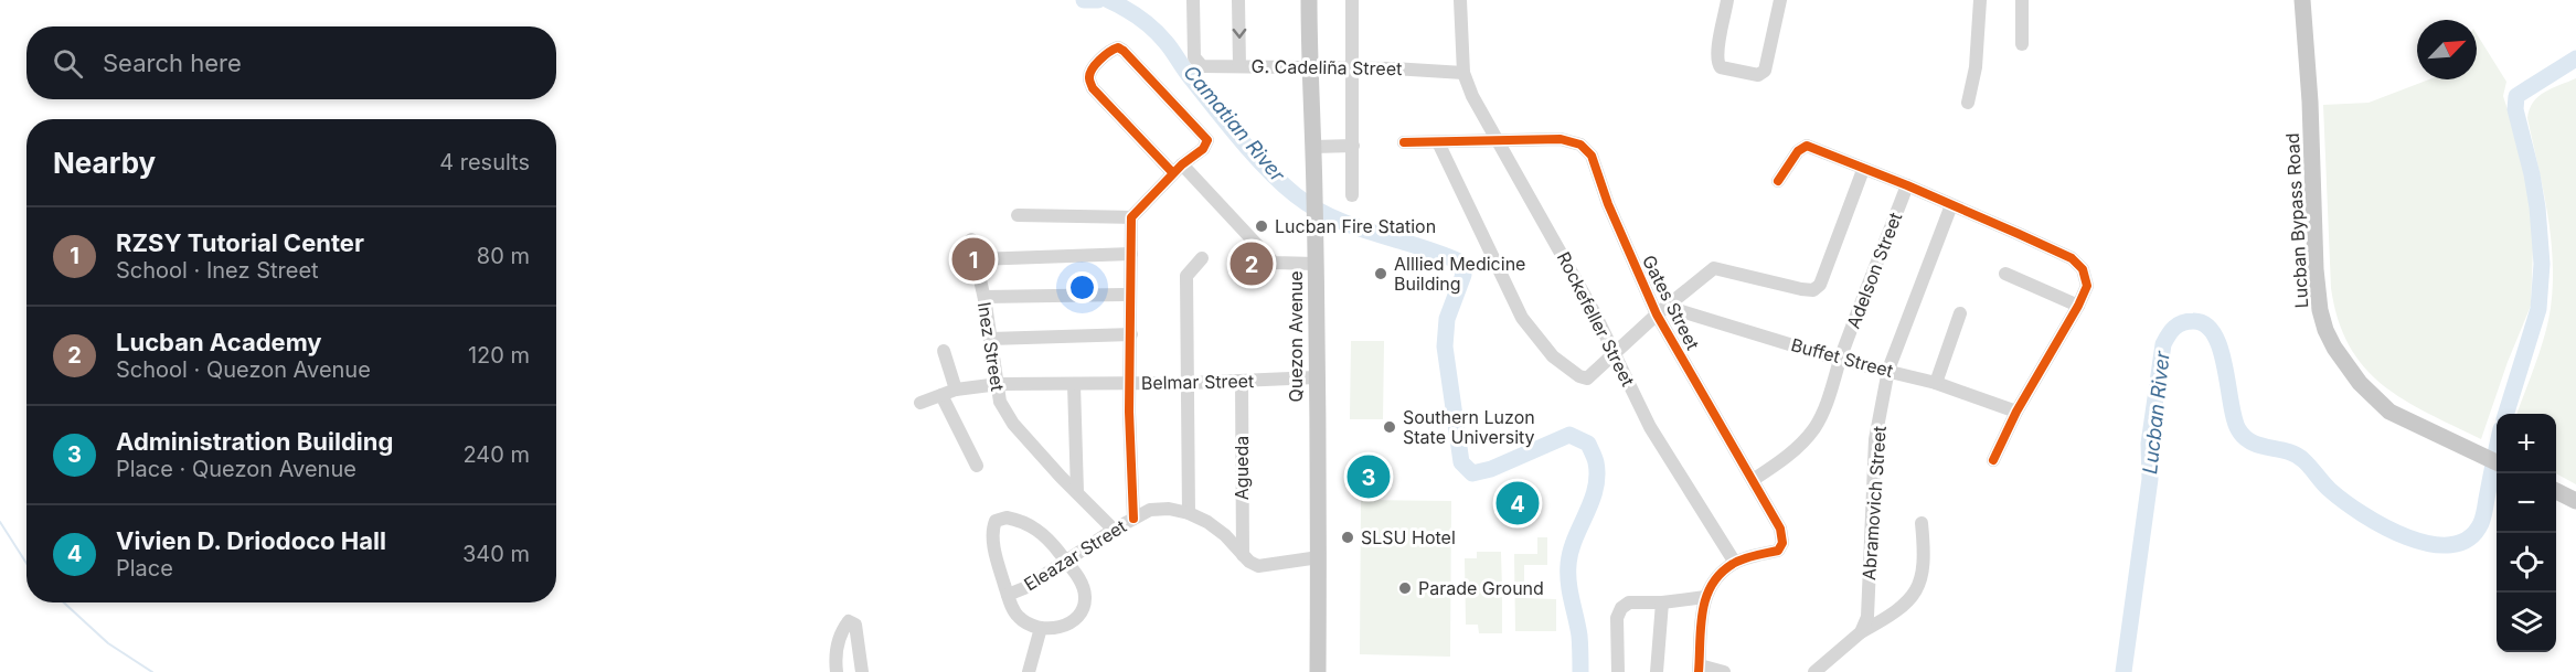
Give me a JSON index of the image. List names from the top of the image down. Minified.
{"streets":{"main road":["Lucban Bypass Road","Quezon Avenue"],"street":["G. Cadeliña Street","Adelson Street","Gates Street","Rockefeller Street","Inez Street","Buffet Street","Belmar Street","Agueda","Abramovich Street","Eleazar Street"]},"crossings":[["G. Cadeliña Street","Rockefeller Street"],["G. Cadeliña Street","Quezon Avenue"],["Adelson Street","Gates Street"],["Adelson Street","Buffet Street"],["Gates Street","Rockefeller Street"],["Gates Street","Buffet Street"],["Quezon Avenue","Belmar Street"],["Quezon Avenue","Eleazar Street"],["Inez Street","Belmar Street"],["Inez Street","Eleazar Street"],["Buffet Street","Abramovich Street"],["Belmar Street","Agueda"],["Agueda","Eleazar Street"]],"water":["Camatian River","Lucban River"],"places":["Lucban Fire Station","Alllied Medicine Building","Southern Luzon State University","SLSU Hotel","Parade Ground"],"north":"top right","page":{"search":"Search here","heading":["Nearby","4 results"],"list":[{"mark":"1","name":"RZSY Tutorial Center","note":"School · Inez Street","value":"80 m"},{"mark":"2","name":"Lucban Academy","note":"School · Quezon Avenue","value":"120 m"},{"mark":"3","name":"Administration Building","note":"Place · Quezon Avenue","value":"240 m"},{"mark":"4","name":"Vivien D. Driodoco Hall","note":"Place","value":"340 m"}],"pins":["1","2","3","4"],"map_buttons":["+","−"]}}
